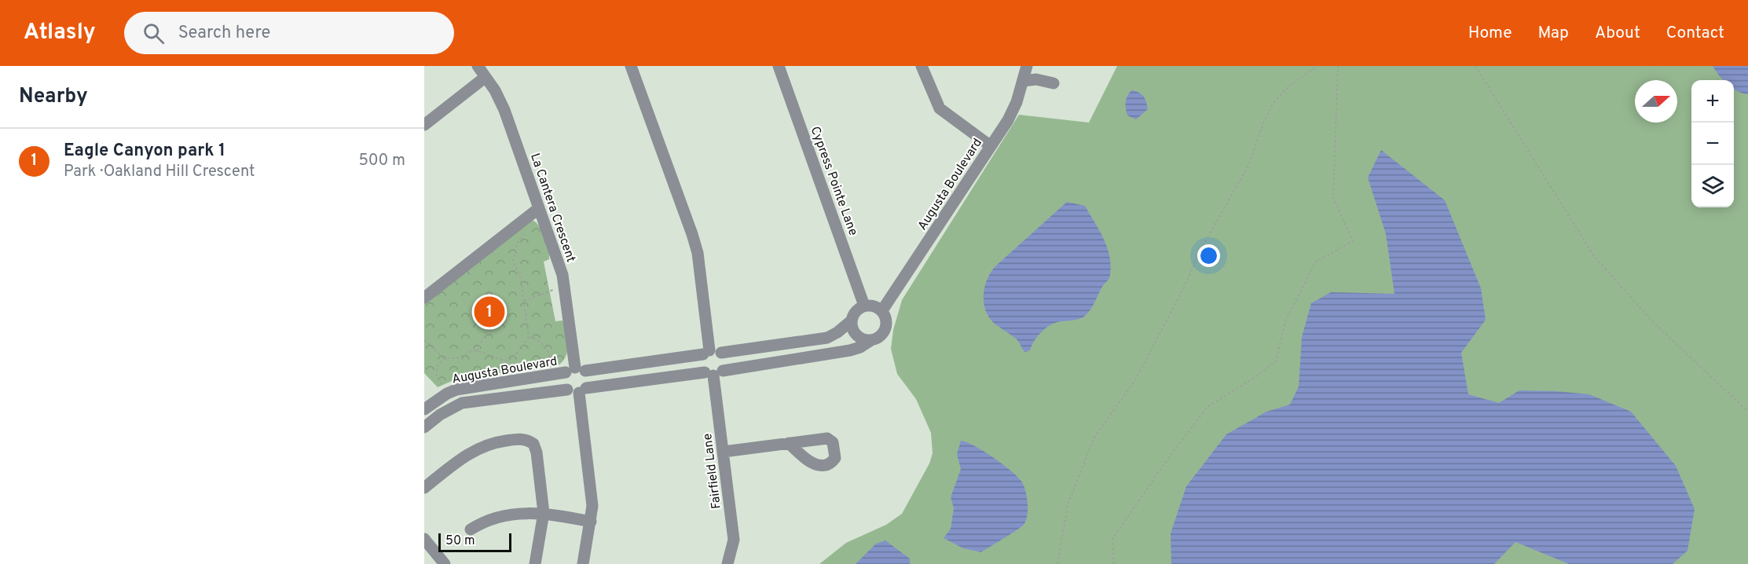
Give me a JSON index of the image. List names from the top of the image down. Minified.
{"streets":{"street":["Cypress Pointe Lane","Augusta Boulevard","La Cantera Crescent","Fairfield Lane"]},"crossings":[["Cypress Pointe Lane","Augusta Boulevard"],["Augusta Boulevard","La Cantera Crescent"],["Augusta Boulevard","Fairfield Lane"]],"scale_bar":"50 m","north":"right","page":{"header":"Atlasly","search":"Search here","nav":["Home","Map","About","Contact"],"heading":"Nearby","map_buttons":["+","−"],"list":[{"mark":"1","name":"Eagle Canyon park 1","note":"Park · Oakland Hill Crescent","value":"500 m"}],"pins":"1","scale":"50 m"}}
